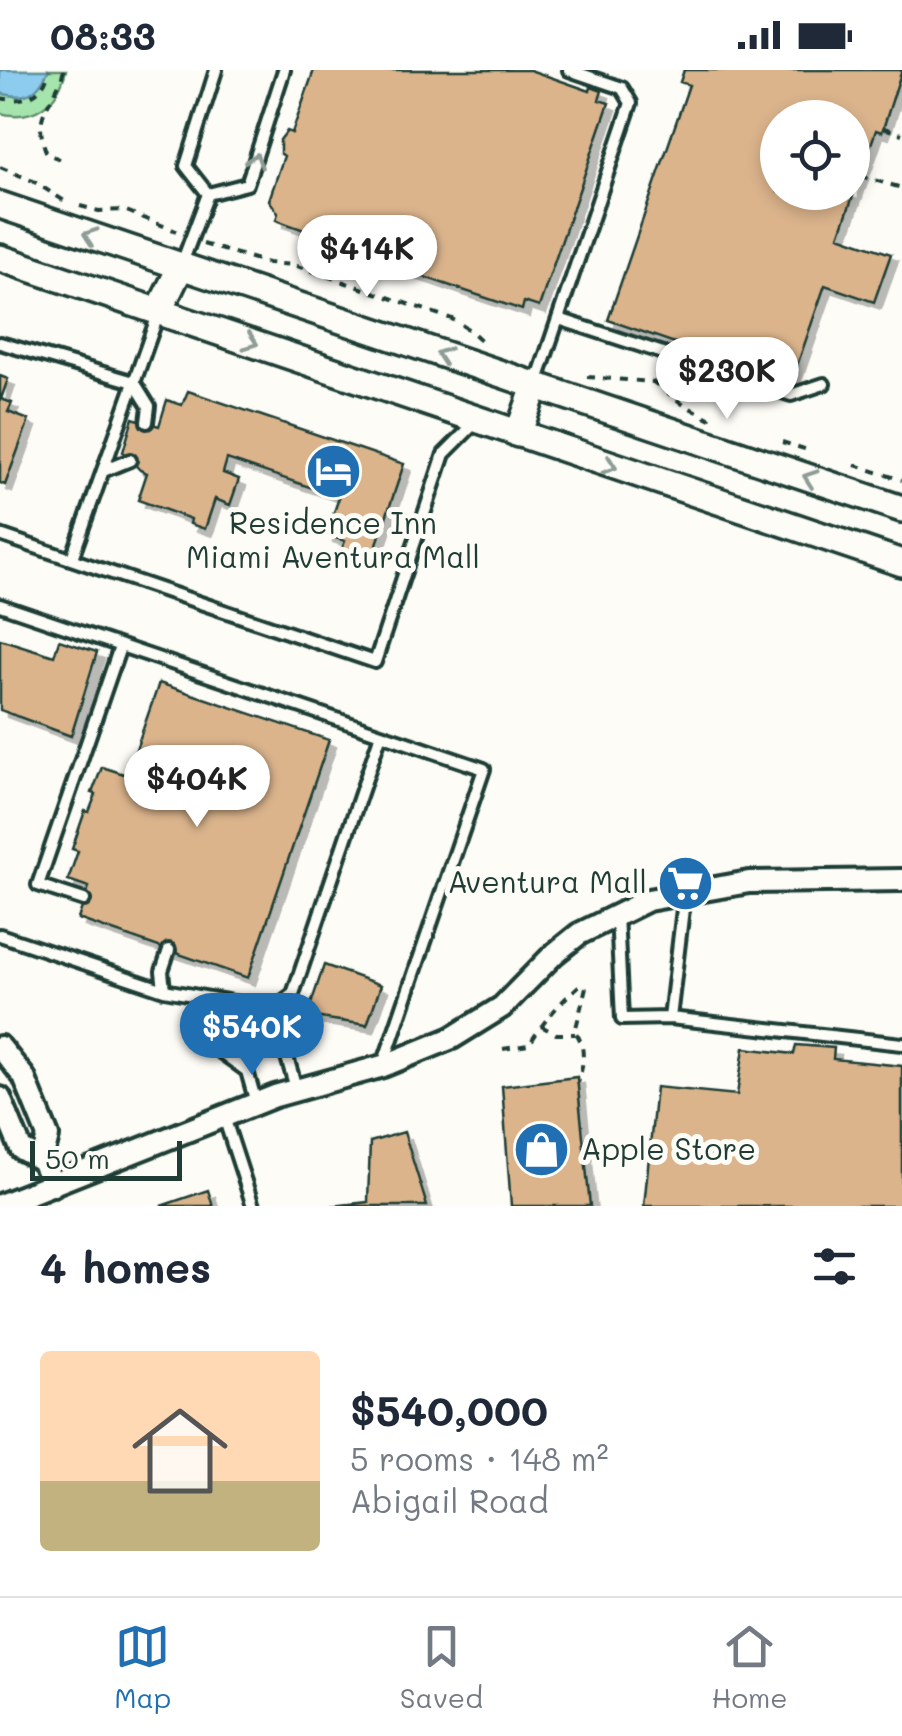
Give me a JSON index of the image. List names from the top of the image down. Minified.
{"places":{"hotel":["Residence Inn Miami Aventura Mall"],"supermarket":["Aventura Mall"],"shop":["Apple Store"]},"scale_bar":"50 m","page":{"status":"08:33","price":["$414K","$230K","$404K","$540K"],"scale":"50 m","heading":"4 homes","list":[{"name":"$540,000","note":"5 rooms · 148 m² · Abigail Road"}],"tabs":["Map","Saved","Home"]}}
